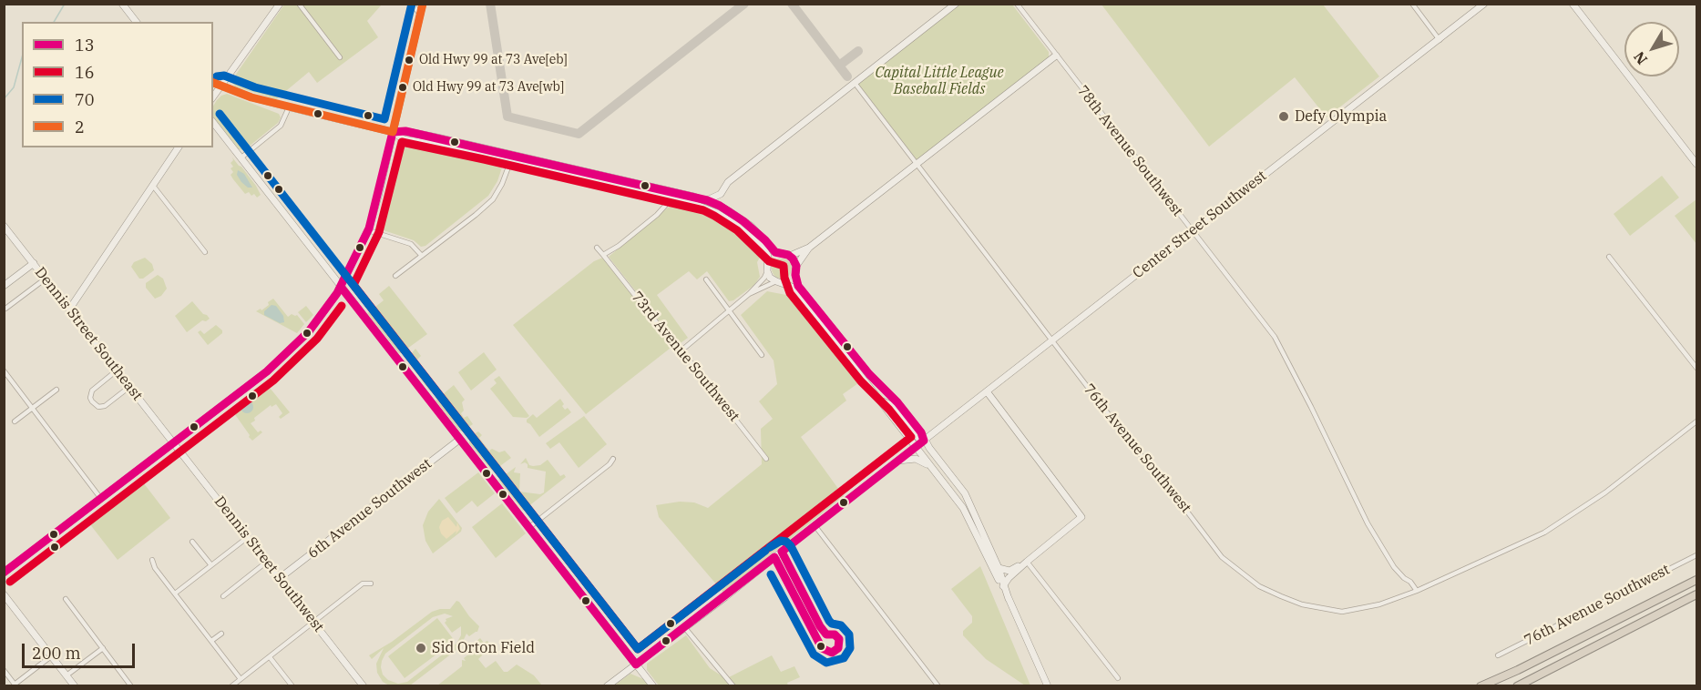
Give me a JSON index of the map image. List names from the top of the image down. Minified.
{"streets":{"street":["78th Avenue Southwest","Center Street Southwest","Dennis Street Southeast","73rd Avenue Southwest","76th Avenue Southwest","6th Avenue Southwest","Dennis Street Southwest"]},"crossings":[["78th Avenue Southwest","Center Street Southwest"],["78th Avenue Southwest","76th Avenue Southwest"],["Center Street Southwest","76th Avenue Southwest"],["Dennis Street Southeast","Dennis Street Southwest"],["6th Avenue Southwest","Dennis Street Southwest"]],"parks":["Capital Little League Baseball Fields"],"places":["Old Hwy 99 at 73 Ave[eb]","Old Hwy 99 at 73 Ave[wb]","Defy Olympia","Sid Orton Field"],"lines":["transit line 70","transit line 2","transit line 13","transit line 16"],"legend":["13","16","70","2"],"scale_bar":"200 m","north":"bottom left"}
